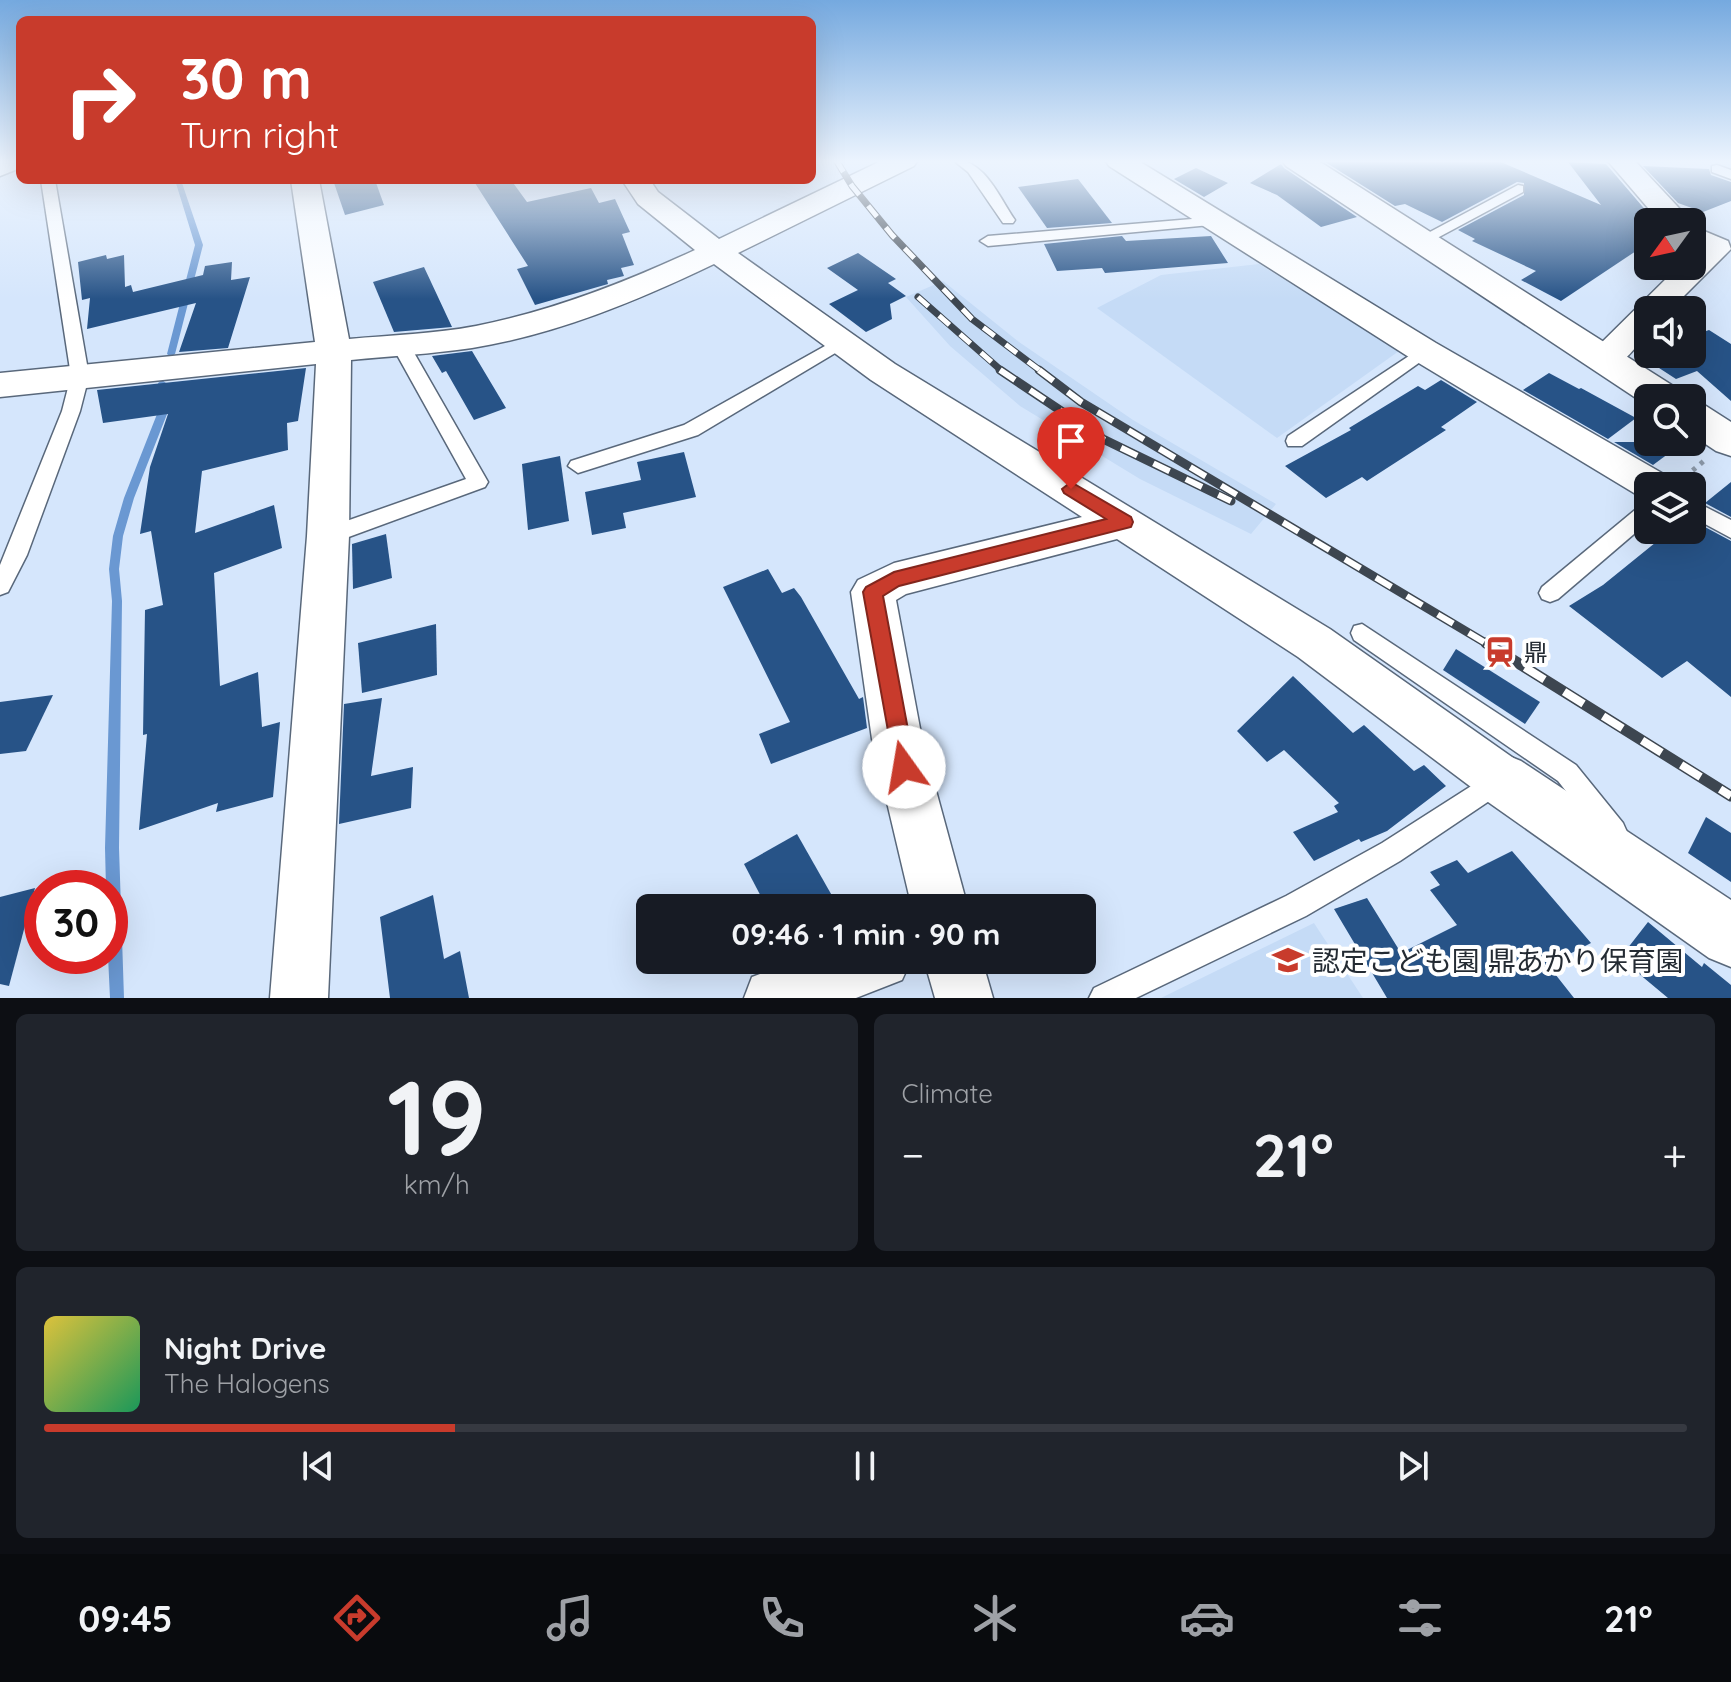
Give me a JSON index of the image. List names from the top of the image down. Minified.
{"places":{"station":["鼎"],"school or university":["認定こども園 鼎あかり保育園"]},"north":"bottom left","page":{"turn":["30 m","Turn right"],"limit":"30","trip":"09:46 · 1 min · 90 m","tile":[["19","km/h"],"Climate"],"heat":["−","21°","+"],"song":["Night Drive","The Halogens"],"tabs":["09:45","21°"]}}
